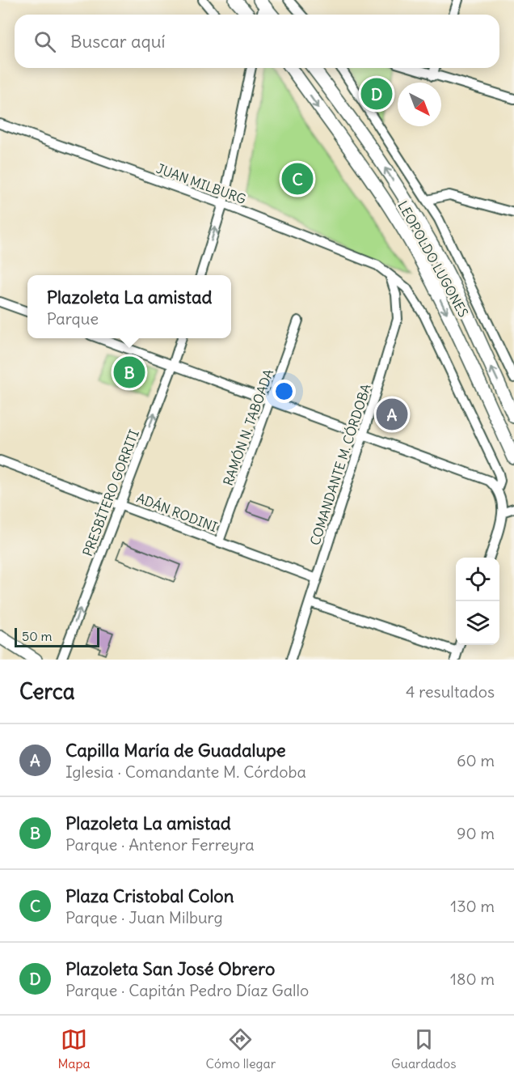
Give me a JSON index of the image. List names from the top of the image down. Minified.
{"streets":{"main road":["LEOPOLDO LUGONES"],"street":["JUAN MILBURG","RAMÓN N. TABOADA","COMANDANTE M. CÓRDOBA","PRESBÍTERO GORRITI","ADÁN RODINI"]},"crossings":[["JUAN MILBURG","COMANDANTE M. CÓRDOBA"],["RAMÓN N. TABOADA","ADÁN RODINI"],["COMANDANTE M. CÓRDOBA","ADÁN RODINI"],["PRESBÍTERO GORRITI","ADÁN RODINI"]],"one_way":["PRESBÍTERO GORRITI"],"scale_bar":"50 m","north":"bottom right","page":{"search":"Buscar aquí","pins":["D","C","B","A"],"popup":["Plazoleta La amistad","Parque"],"scale":"50 m","heading":["Cerca","4 resultados"],"list":[{"mark":"A","name":"Capilla María de Guadalupe","note":"Iglesia · Comandante M. Córdoba","value":"60 m"},{"mark":"B","name":"Plazoleta La amistad","note":"Parque · Antenor Ferreyra","value":"90 m"},{"mark":"C","name":"Plaza Cristobal Colon","note":"Parque · Juan Milburg","value":"130 m"},{"mark":"D","name":"Plazoleta San José Obrero","note":"Parque · Capitán Pedro Díaz Gallo","value":"180 m"}],"nav":["Mapa","Cómo llegar","Guardados"]}}
